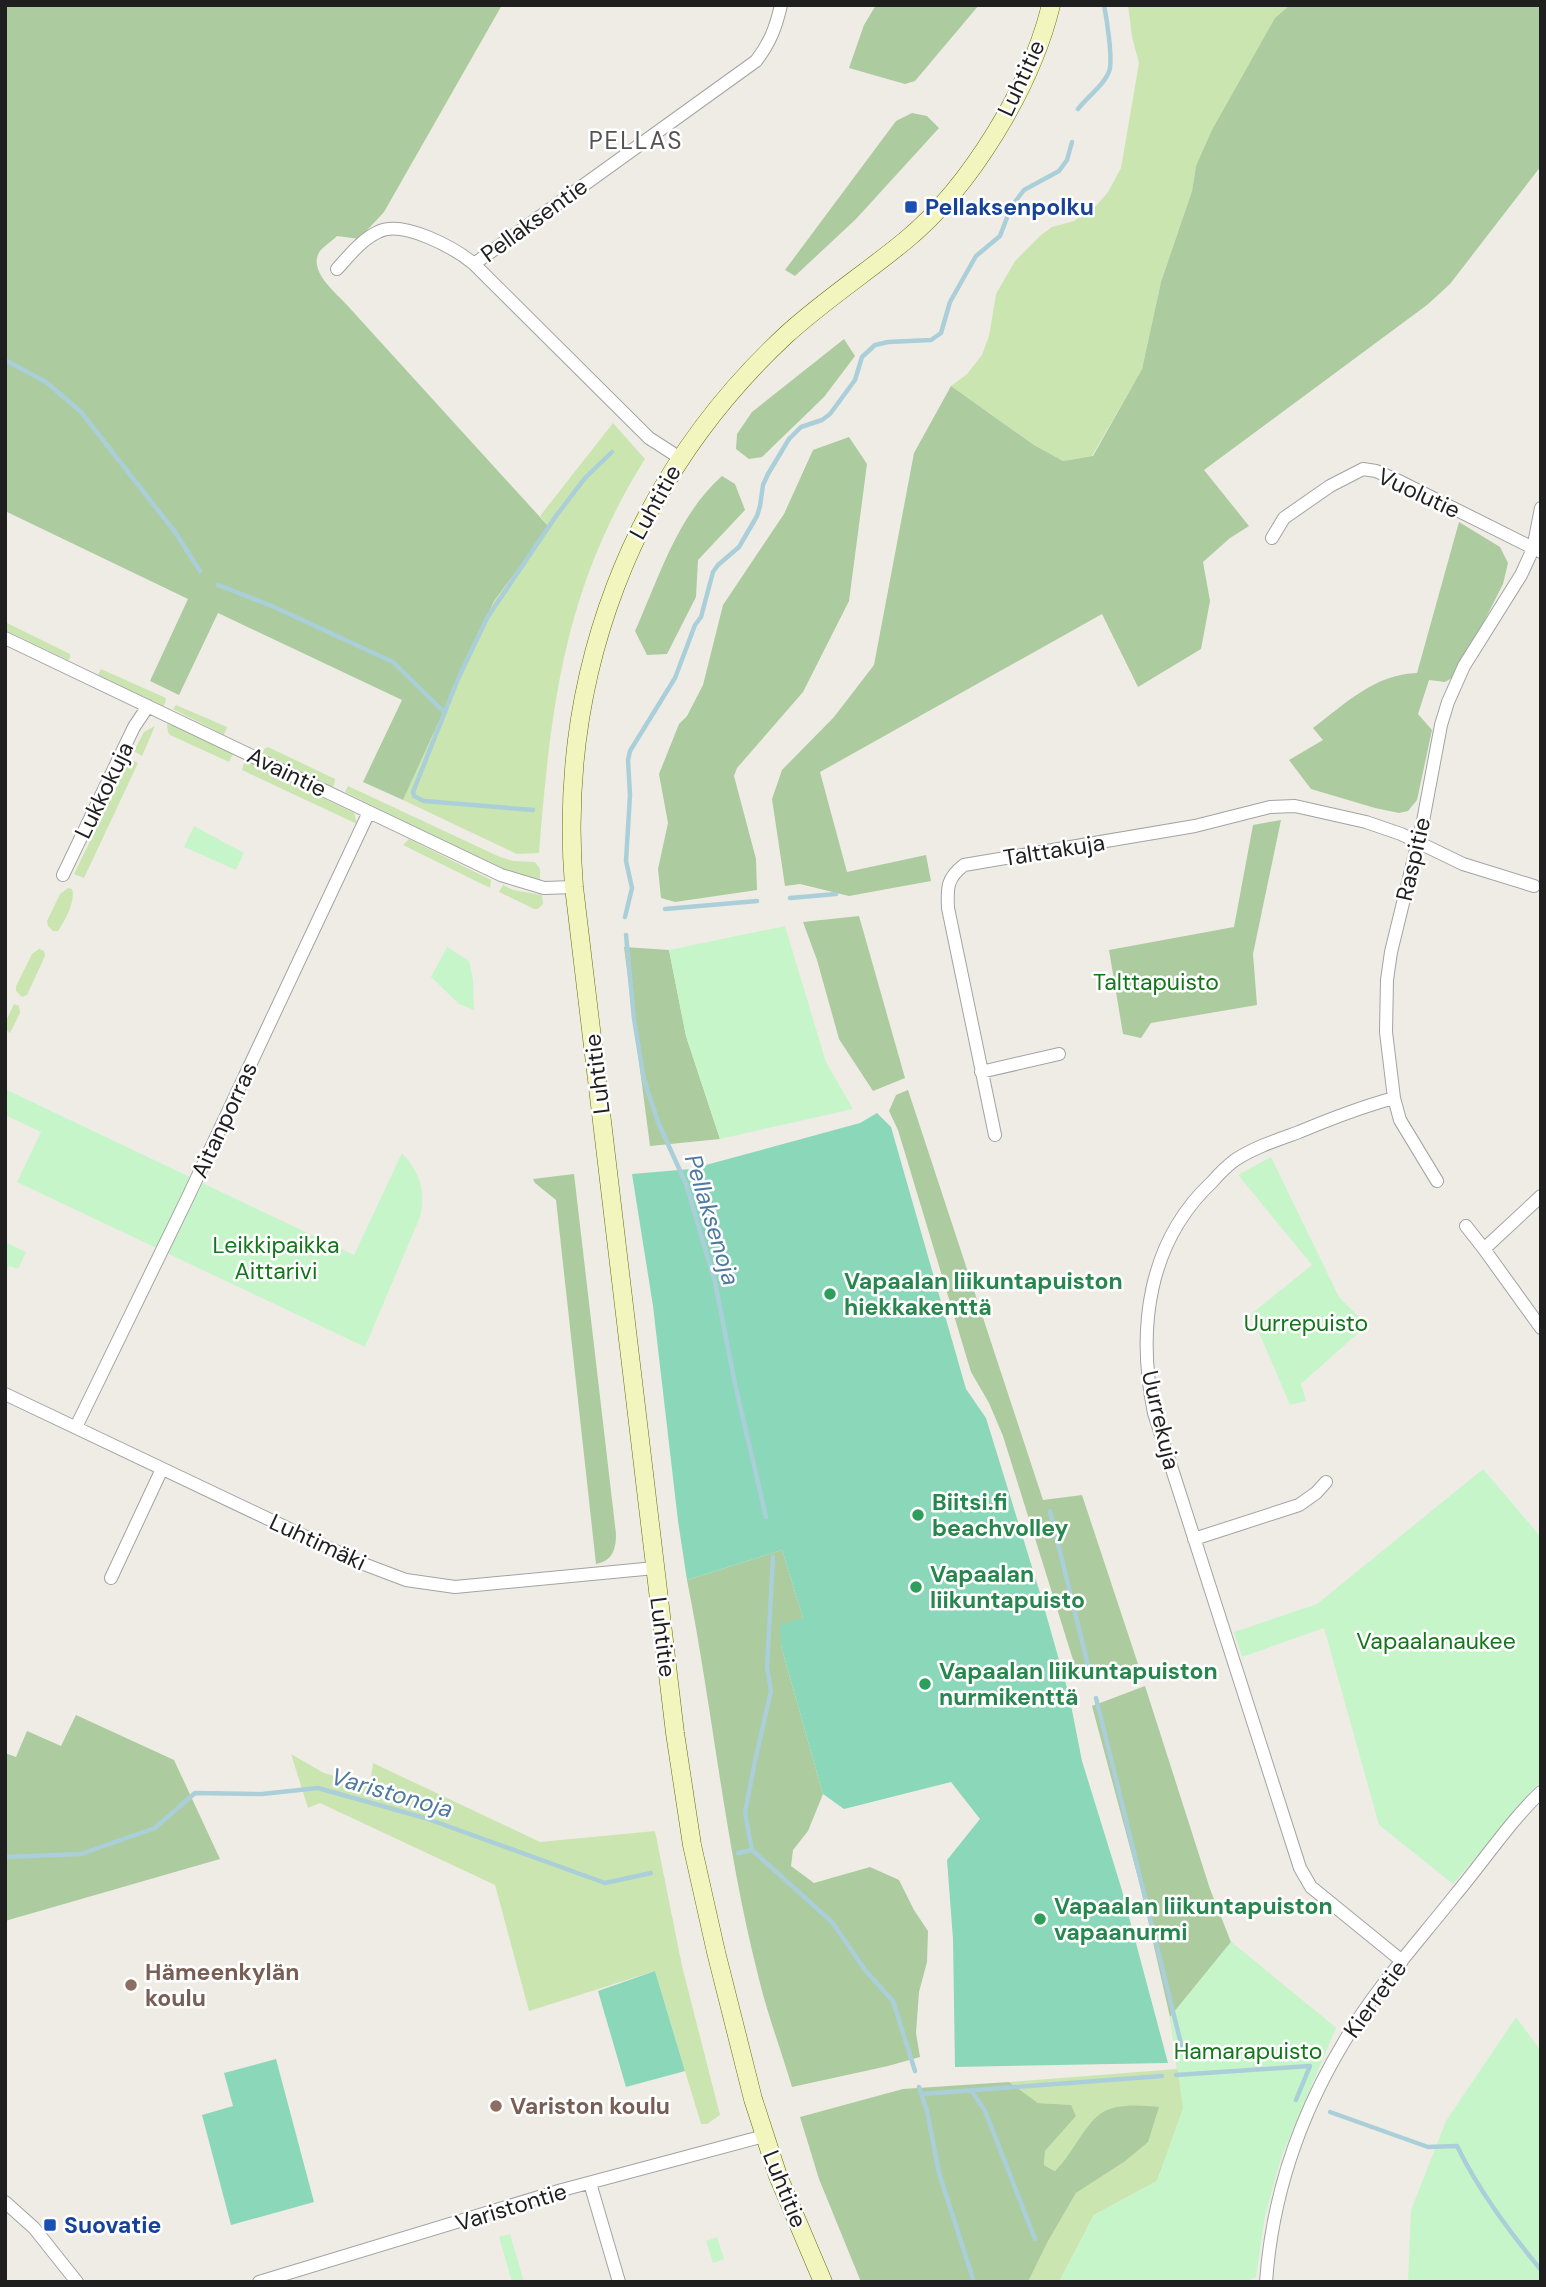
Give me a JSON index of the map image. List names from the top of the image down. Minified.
{"streets":{"street":["Luhtitie","Pellaksentie","Vuolutie","Avaintie","Lukkokuja","Talttakuja","Raspitie","Aitanporras","Uurrekuja","Luhtimäki","Kierretie","Varistontie"]},"crossings":[["Luhtitie","Pellaksentie"],["Luhtitie","Avaintie"],["Luhtitie","Luhtimäki"],["Luhtitie","Varistontie"],["Vuolutie","Raspitie"],["Avaintie","Lukkokuja"],["Avaintie","Aitanporras"],["Talttakuja","Raspitie"],["Raspitie","Uurrekuja"],["Aitanporras","Luhtimäki"],["Uurrekuja","Kierretie"]],"districts":["PELLAS"],"water":["Pellaksenoja","Varistonoja"],"parks":["Talttapuisto","Leikkipaikka Aittarivi","Uurrepuisto","Vapaalanaukee","Hamarapuisto"],"places":{"transit":["Pellaksenpolku","Suovatie"],"other":["Vapaalan liikuntapuiston hiekkakenttä","Biitsi.fi beachvolley","Vapaalan liikuntapuisto","Vapaalan liikuntapuiston nurmikenttä","Vapaalan liikuntapuiston vapaanurmi","Hämeenkylän koulu","Variston koulu"]}}
